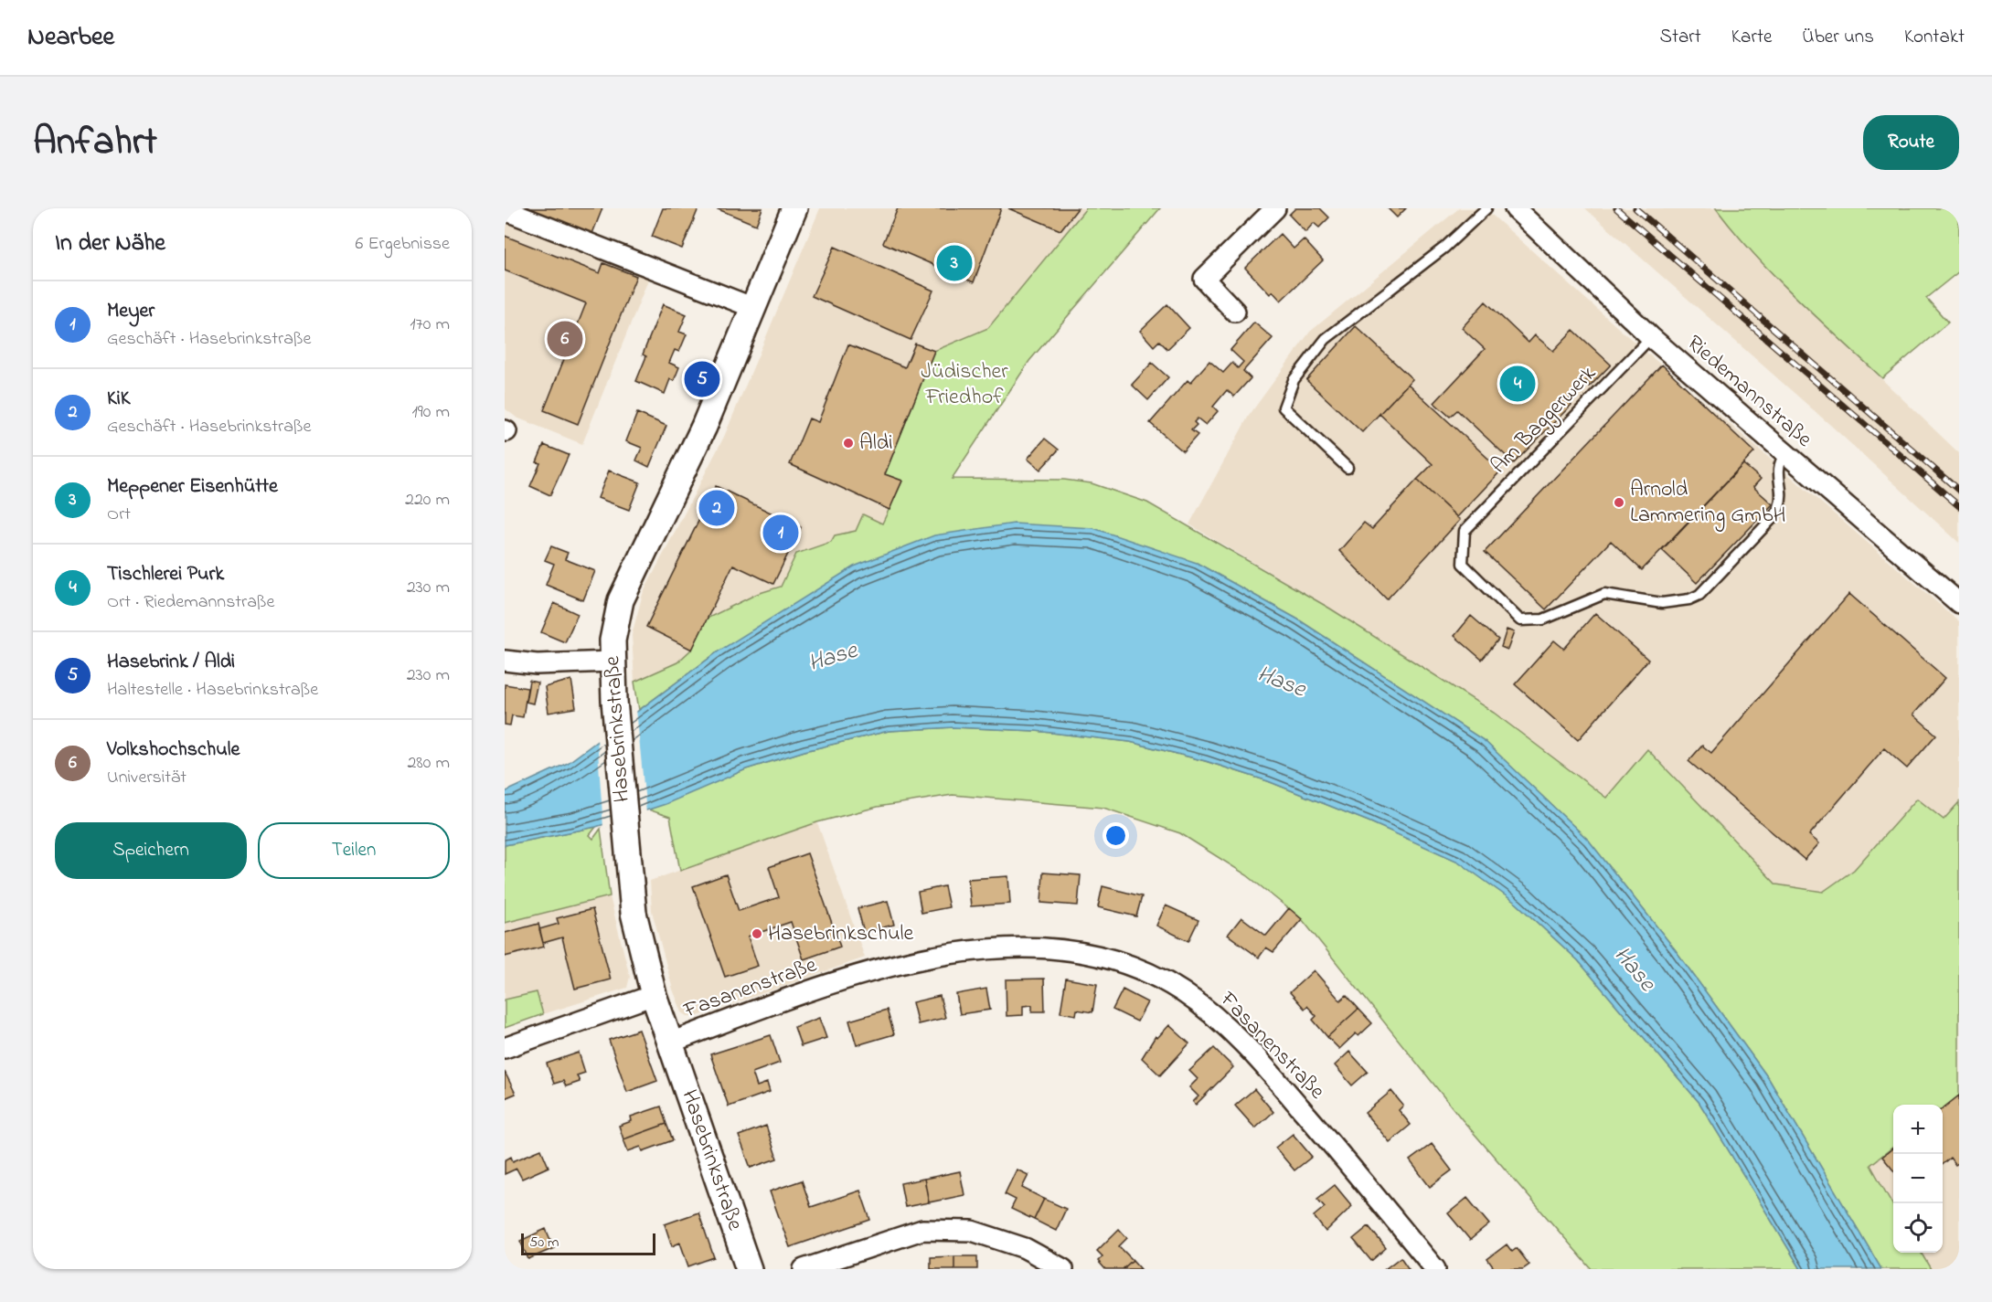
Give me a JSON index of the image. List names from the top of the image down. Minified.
{"streets":{"street":["Riedemannstraße","Hasebrinkstraße","Fasanenstraße"],"lane":["Am Baggerwerk"]},"crossings":[["Riedemannstraße","Am Baggerwerk"],["Hasebrinkstraße","Fasanenstraße"]],"water":["Hase"],"parks":["Jüdischer Friedhof"],"places":["Aldi","Arnold Lammering GmbH","Hasebrinkschule"],"scale_bar":"50 m","page":{"header":"Nearbee","nav":["Start","Karte","Über uns","Kontakt"],"title":"Anfahrt","buttons":["Route",["Speichern","Teilen"]],"heading":["In der Nähe","6 Ergebnisse"],"pins":["3","6","5","4","2","1"],"list":[{"mark":"1","name":"Meyer","note":"Geschäft · Hasebrinkstraße","value":"170 m"},{"mark":"2","name":"KiK","note":"Geschäft · Hasebrinkstraße","value":"190 m"},{"mark":"3","name":"Meppener Eisenhütte","note":"Ort","value":"220 m"},{"mark":"4","name":"Tischlerei Purk","note":"Ort · Riedemannstraße","value":"230 m"},{"mark":"5","name":"Hasebrink / Aldi","note":"Haltestelle · Hasebrinkstraße","value":"230 m"},{"mark":"6","name":"Volkshochschule","note":"Universität","value":"280 m"}],"map_buttons":["+","−"],"scale":"50 m"}}
